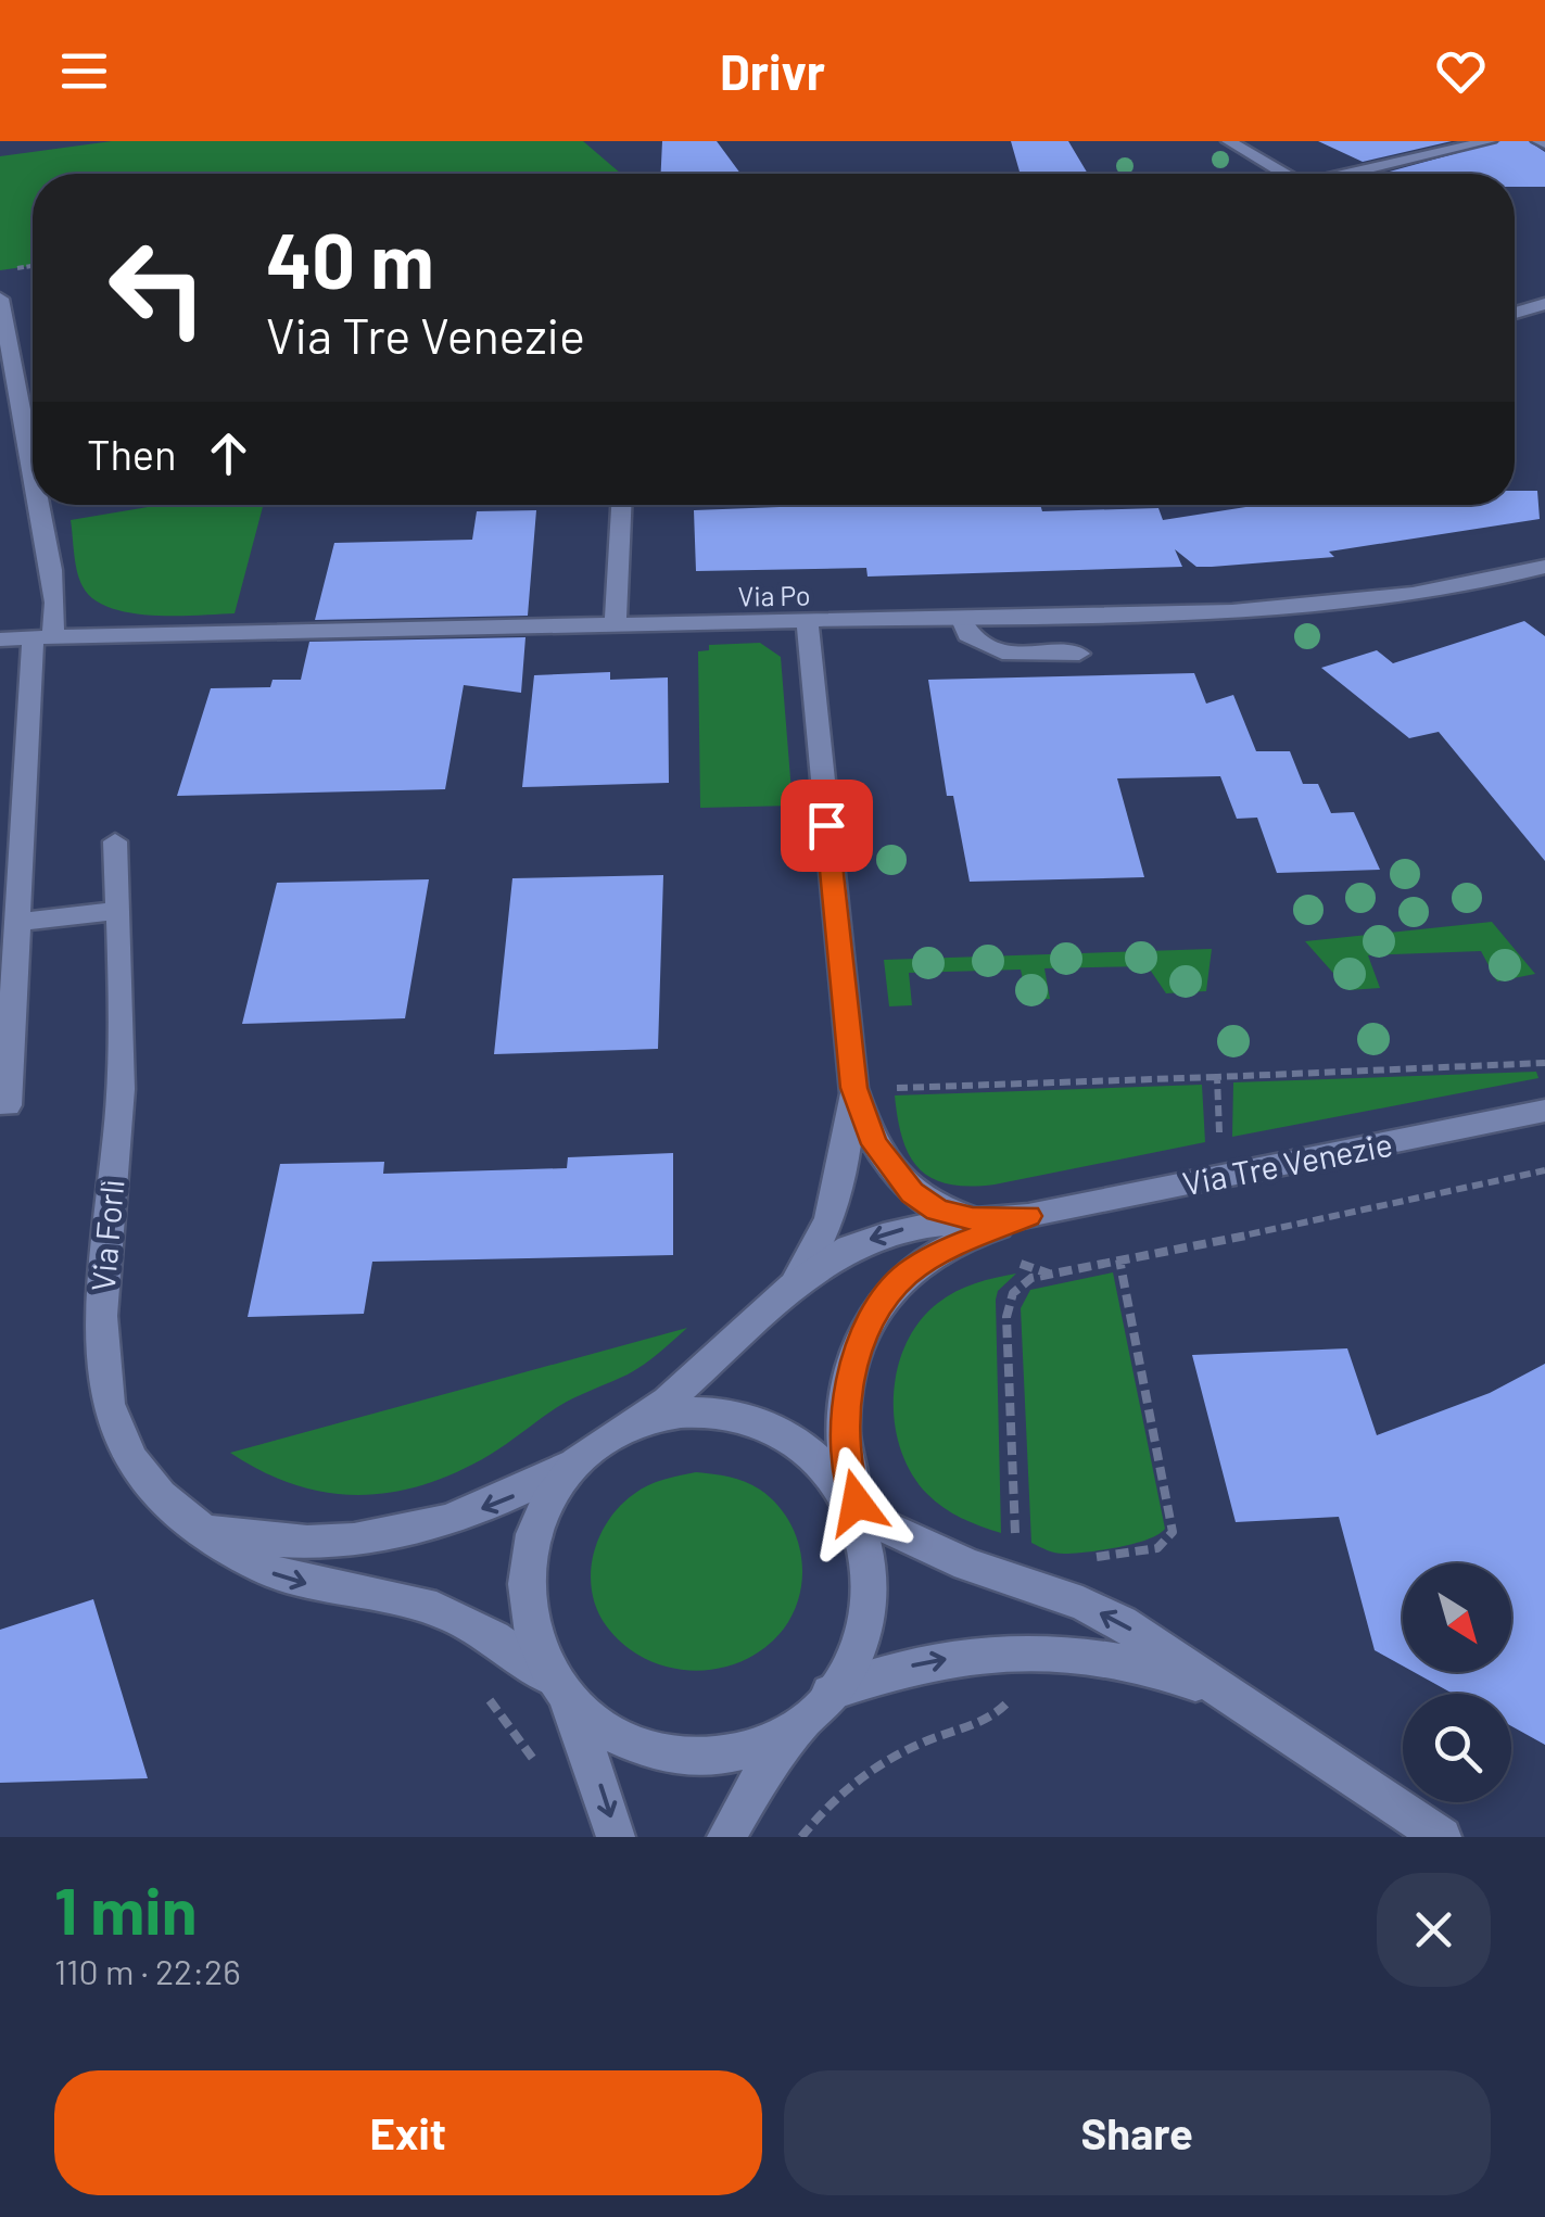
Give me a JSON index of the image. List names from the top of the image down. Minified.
{"streets":{"street":["Via Po","Via Tre Venezie","Via Forlì"]},"crossings":[["Via Tre Venezie","Via Forlì"]],"north":"bottom right","page":{"header":"Drivr","turn":["40 m","Via Tre Venezie"],"then":"Then","heading":["1 min","110 m · 22:26"],"buttons":["Exit","Share"]}}
